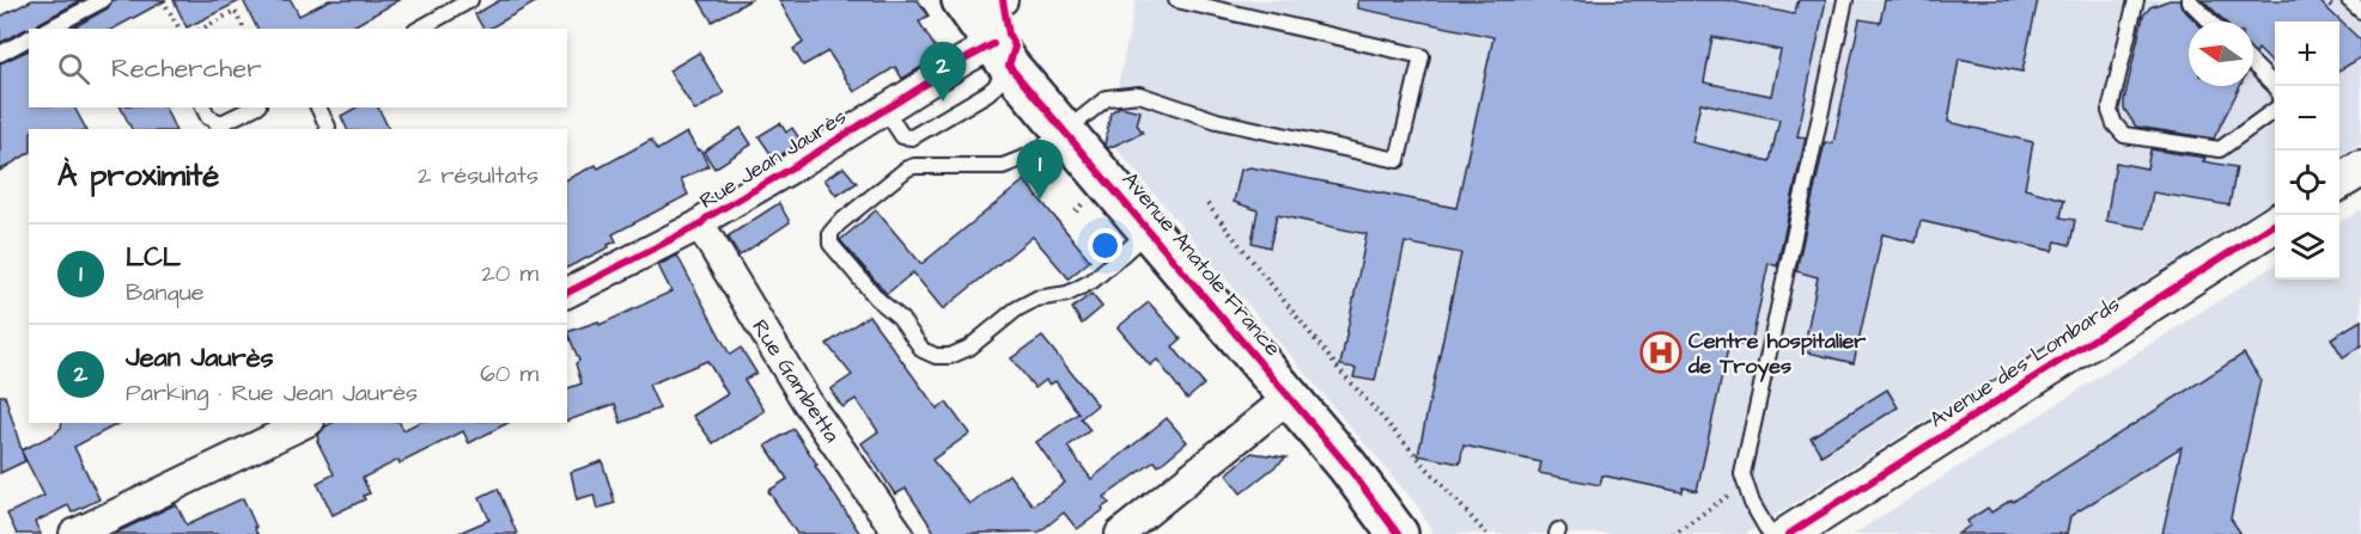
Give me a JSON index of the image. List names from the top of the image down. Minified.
{"streets":{"main road":["Avenue Anatole France"],"street":["Rue Jean Jaurès","Avenue des Lombards","Rue Gambetta"]},"crossings":[["Rue Jean Jaurès","Avenue Anatole France"],["Rue Jean Jaurès","Rue Gambetta"]],"places":{"hospital":["Centre hospitalier de Troyes"]},"north":"left","page":{"map_buttons":["+","−"],"search":"Rechercher","pins":["2","1"],"heading":["À proximité","2 résultats"],"list":[{"mark":"1","name":"LCL","note":"Banque","value":"20 m"},{"mark":"2","name":"Jean Jaurès","note":"Parking · Rue Jean Jaurès","value":"60 m"}]}}
